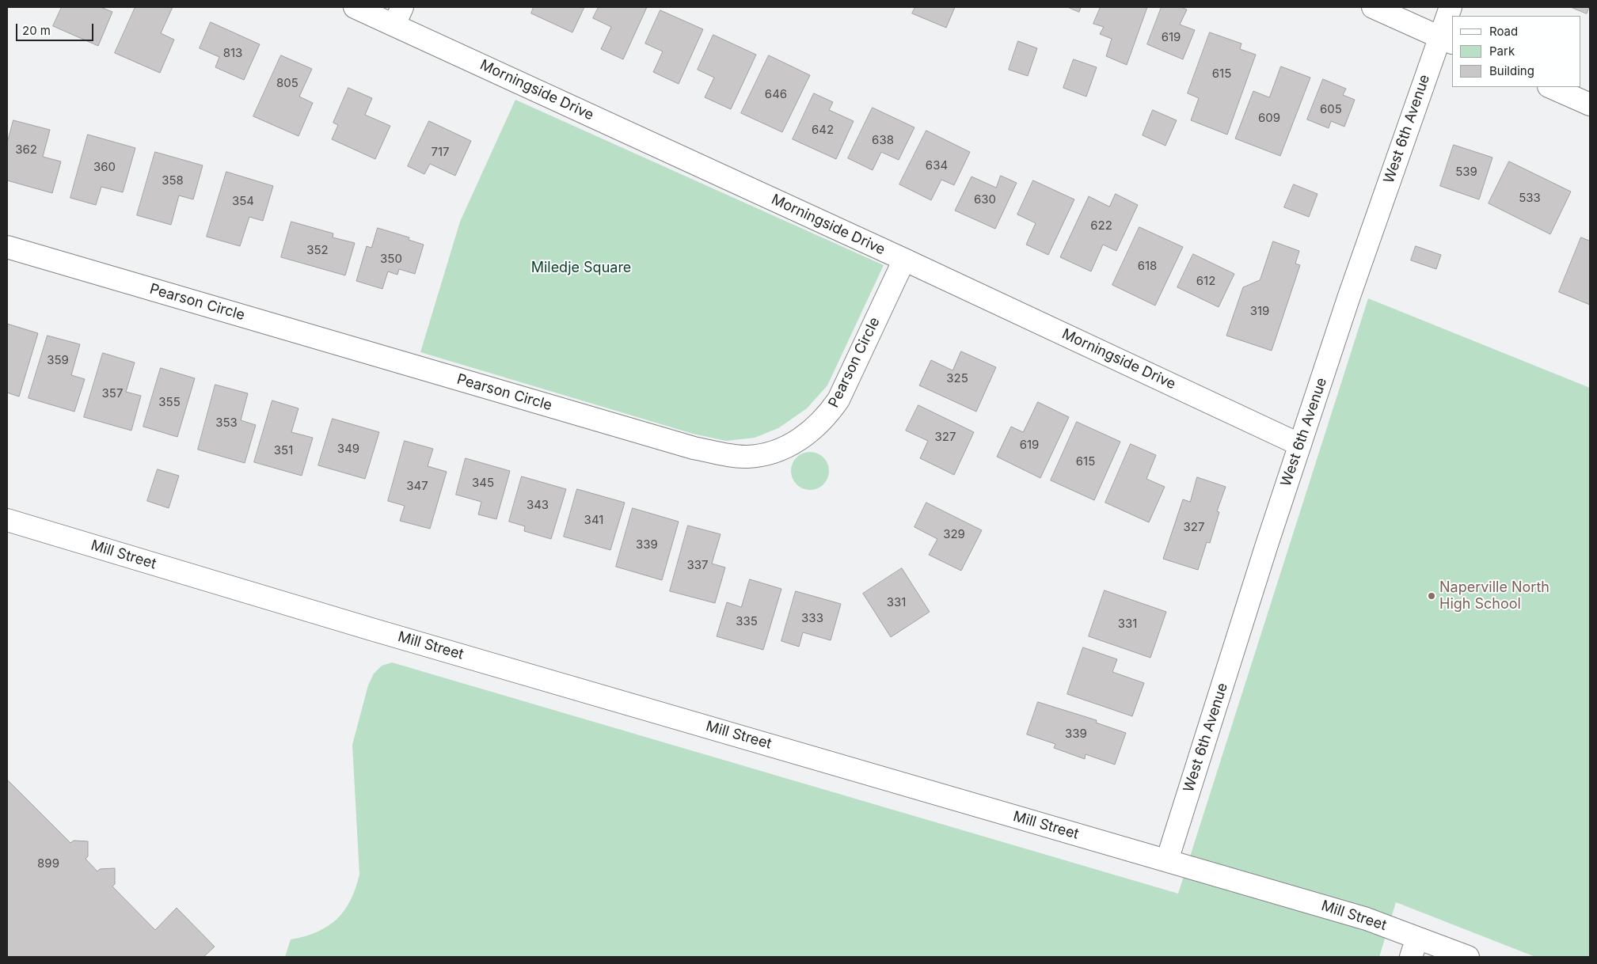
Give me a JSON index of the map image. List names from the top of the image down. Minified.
{"streets":{"street":["Morningside Drive","West 6th Avenue","Pearson Circle","Mill Street"]},"crossings":[["Morningside Drive","West 6th Avenue"],["Morningside Drive","Pearson Circle"],["West 6th Avenue","Mill Street"]],"parks":["Miledje Square"],"places":["Naperville North High School"],"house_numbers":["619","813","615","805","646","605","609","642","638","362","717","634","360","539","358","533","630","354","622","352","350","618","612","319","359","325","357","355","353","327","619","349","351","615","345","347","343","341","327","329","339","337","331","333","335","331","339","899"],"legend":["Road","Park","Building"],"scale_bar":"20 m"}
